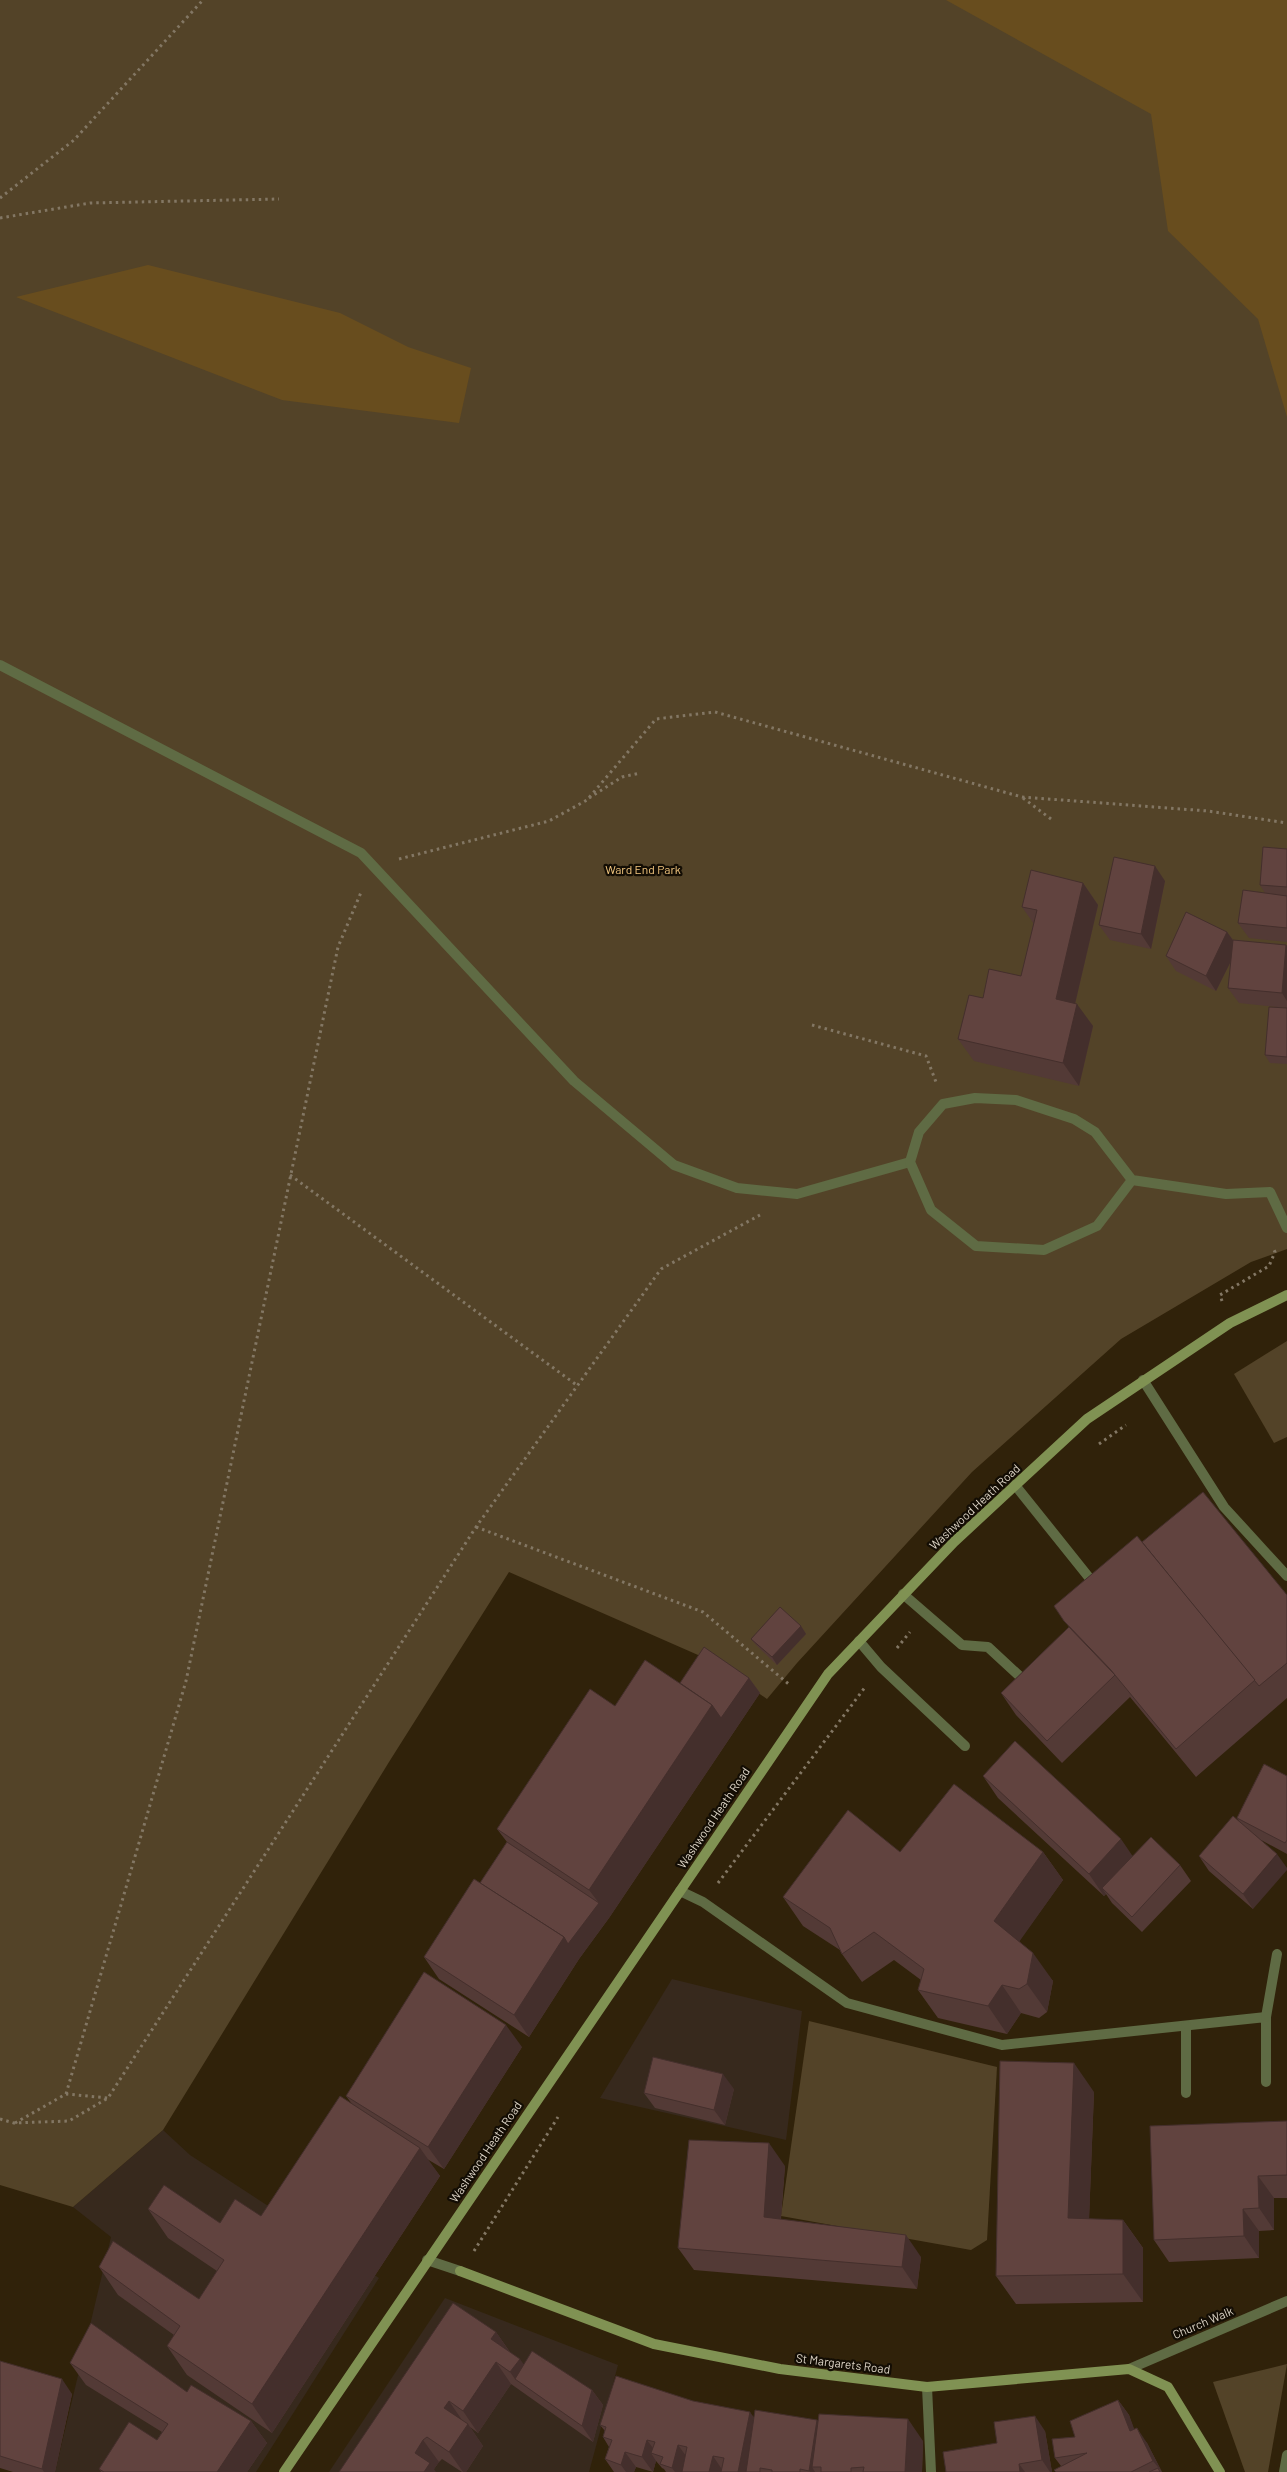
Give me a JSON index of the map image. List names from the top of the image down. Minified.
{"streets":{"main road":["Washwood Heath Road","St Margarets Road"],"street":["Church Walk"]},"crossings":[["Washwood Heath Road","St Margarets Road"],["Church Walk","St Margarets Road"]],"parks":["Ward End Park"]}
